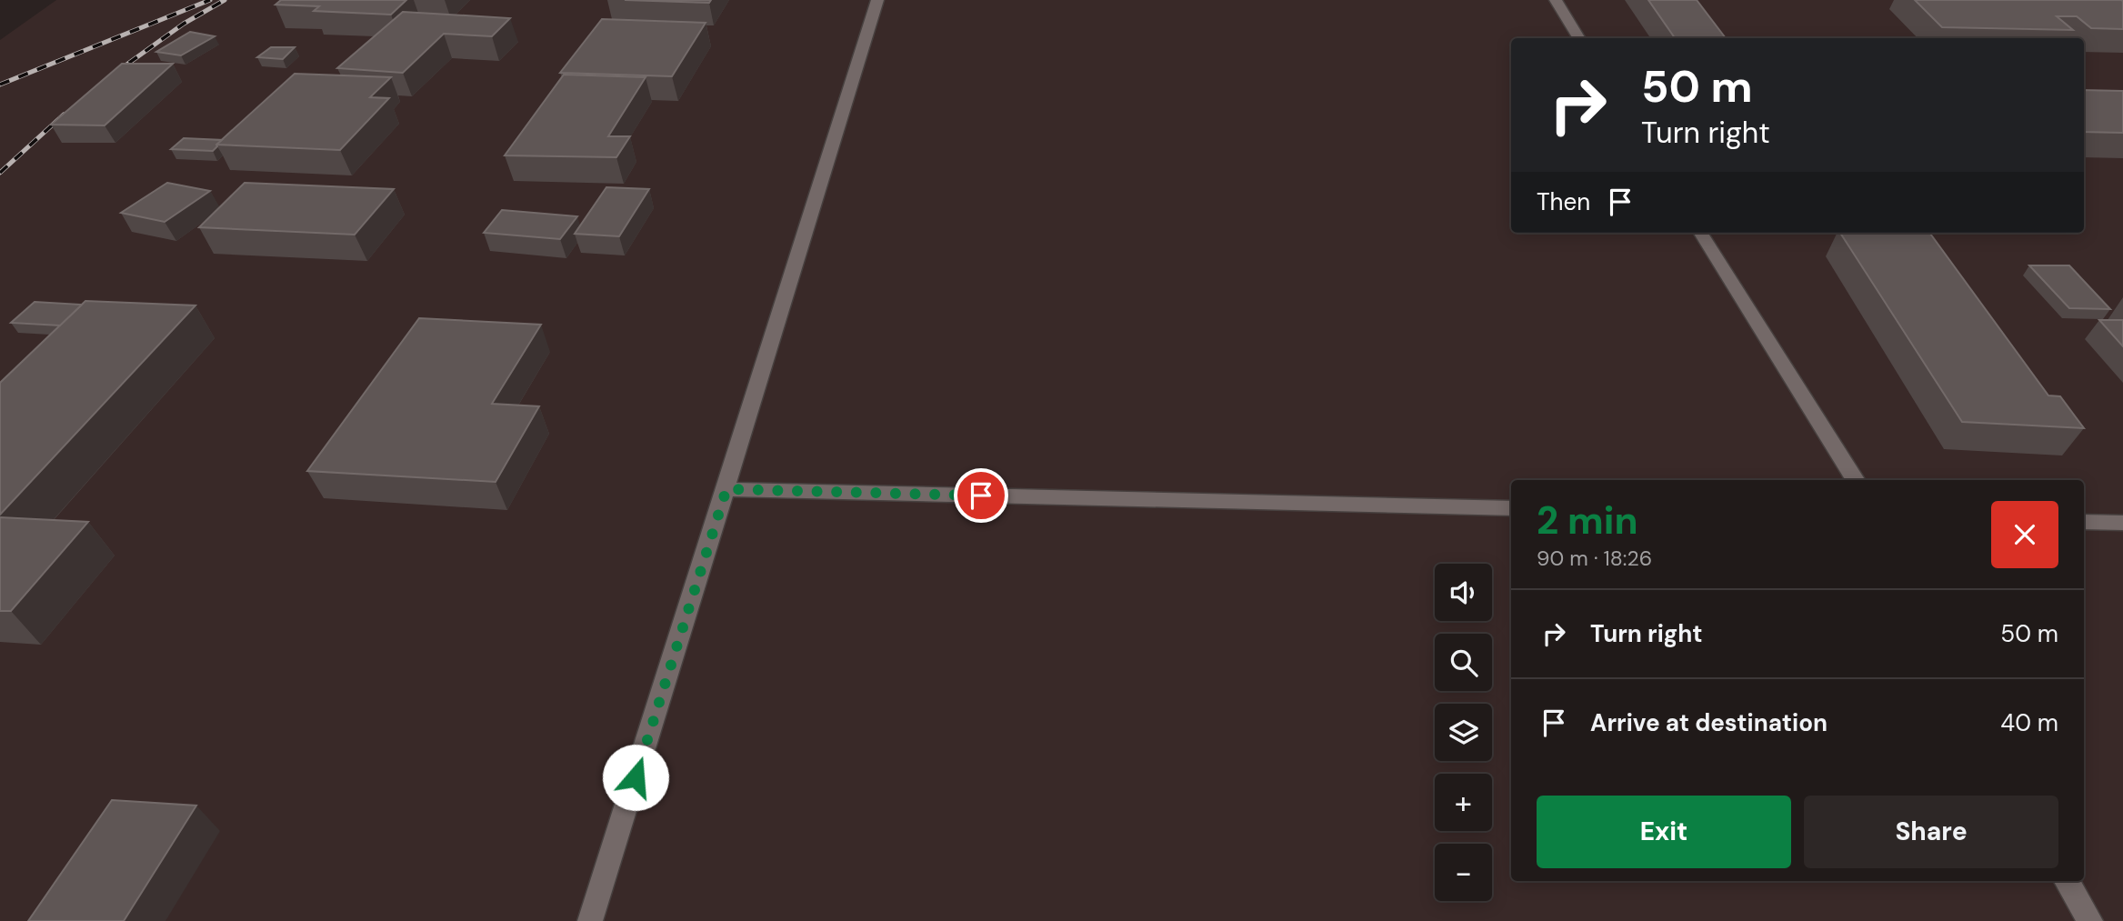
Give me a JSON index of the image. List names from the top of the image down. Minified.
{"page":{"turn":["50 m","Turn right"],"then":"Then","heading":["2 min","90 m · 18:26"],"map_buttons":["+","−"],"list":[{"name":"Turn right","value":"50 m"},{"name":"Arrive at destination","value":"40 m"}],"buttons":["Exit","Share"]}}
